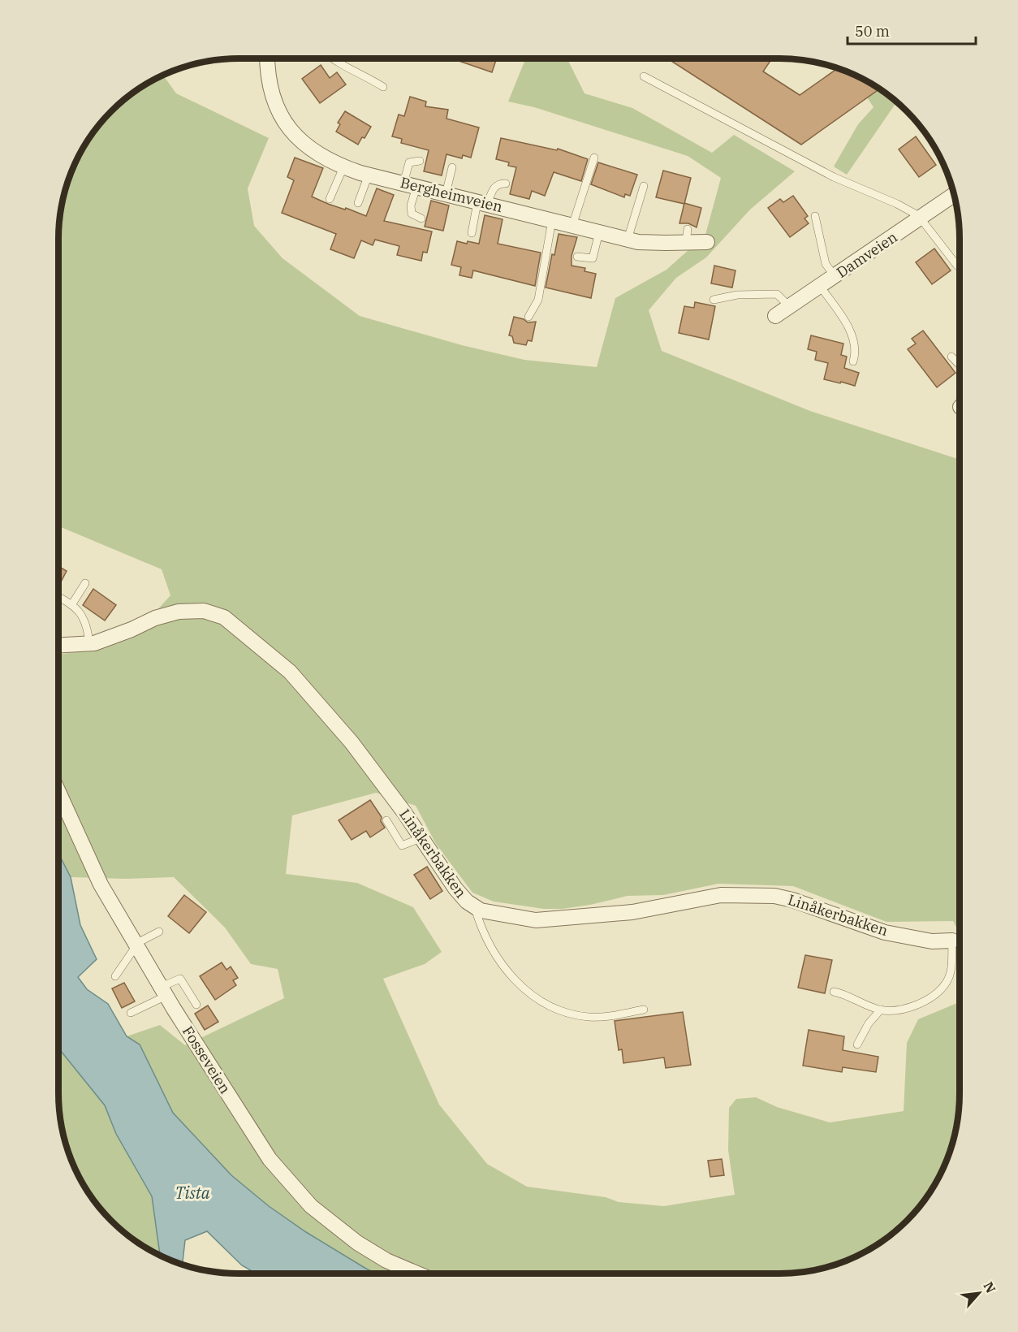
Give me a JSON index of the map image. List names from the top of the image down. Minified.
{"streets":{"street":["Bergheimveien","Damveien","Linåkerbakken","Fosseveien"]},"water":["Tista"],"scale_bar":"50 m","north":"top right"}
